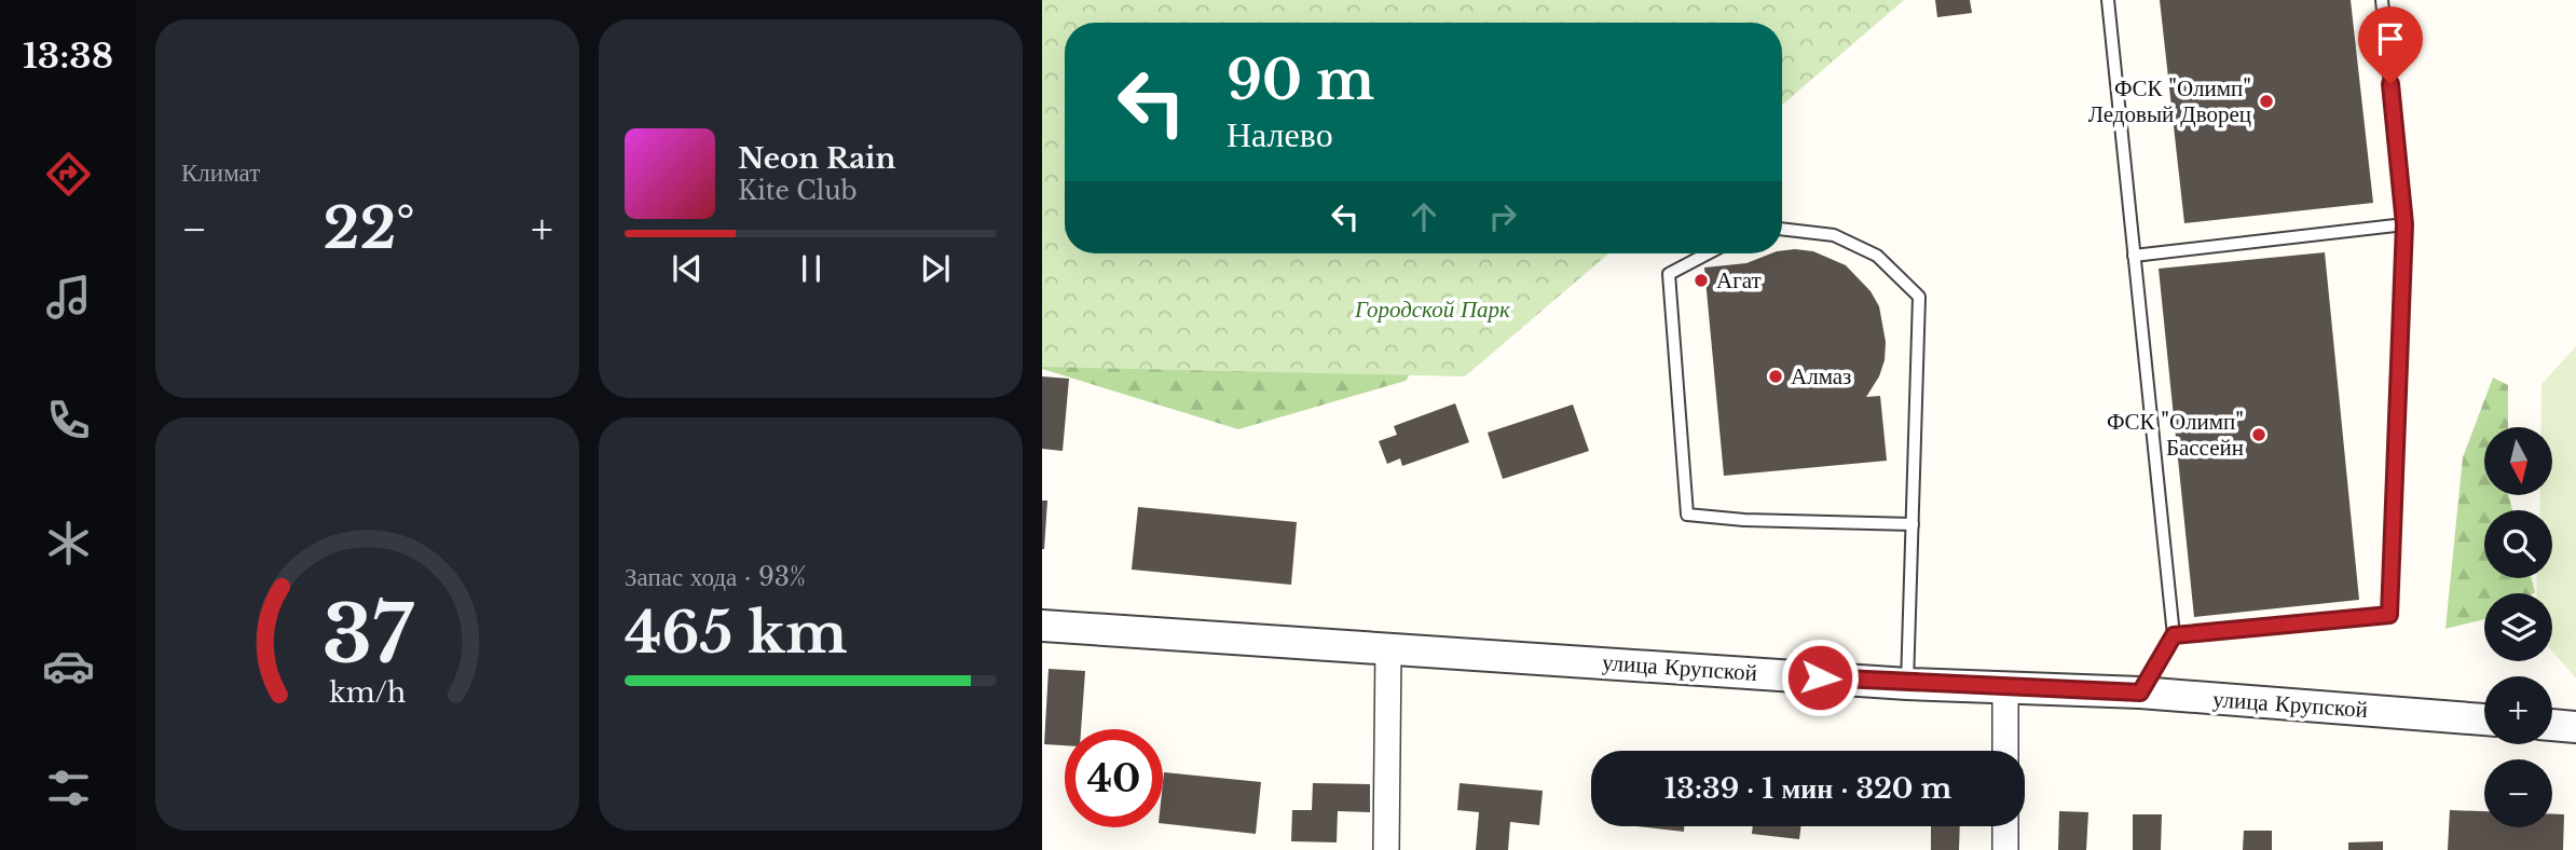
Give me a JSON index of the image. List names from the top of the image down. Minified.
{"streets":{"street":["улица Крупской"]},"parks":["Городской Парк"],"places":["ФСК \"Олимп\" Ледовый Дворец","Агат","Алмаз","ФСК \"Олимп\" Бассейн"],"north":"bottom","page":{"tabs":"13:38","tile":["Климат",["Запас хода · 93%","465 km"]],"turn":["90 m","Налево"],"song":["Neon Rain","Kite Club"],"heat":["−","22°","+"],"map_buttons":["+","−"],"limit":"40","trip":"13:39 · 1 мин · 320 m","gauge":["37","km/h"]}}
